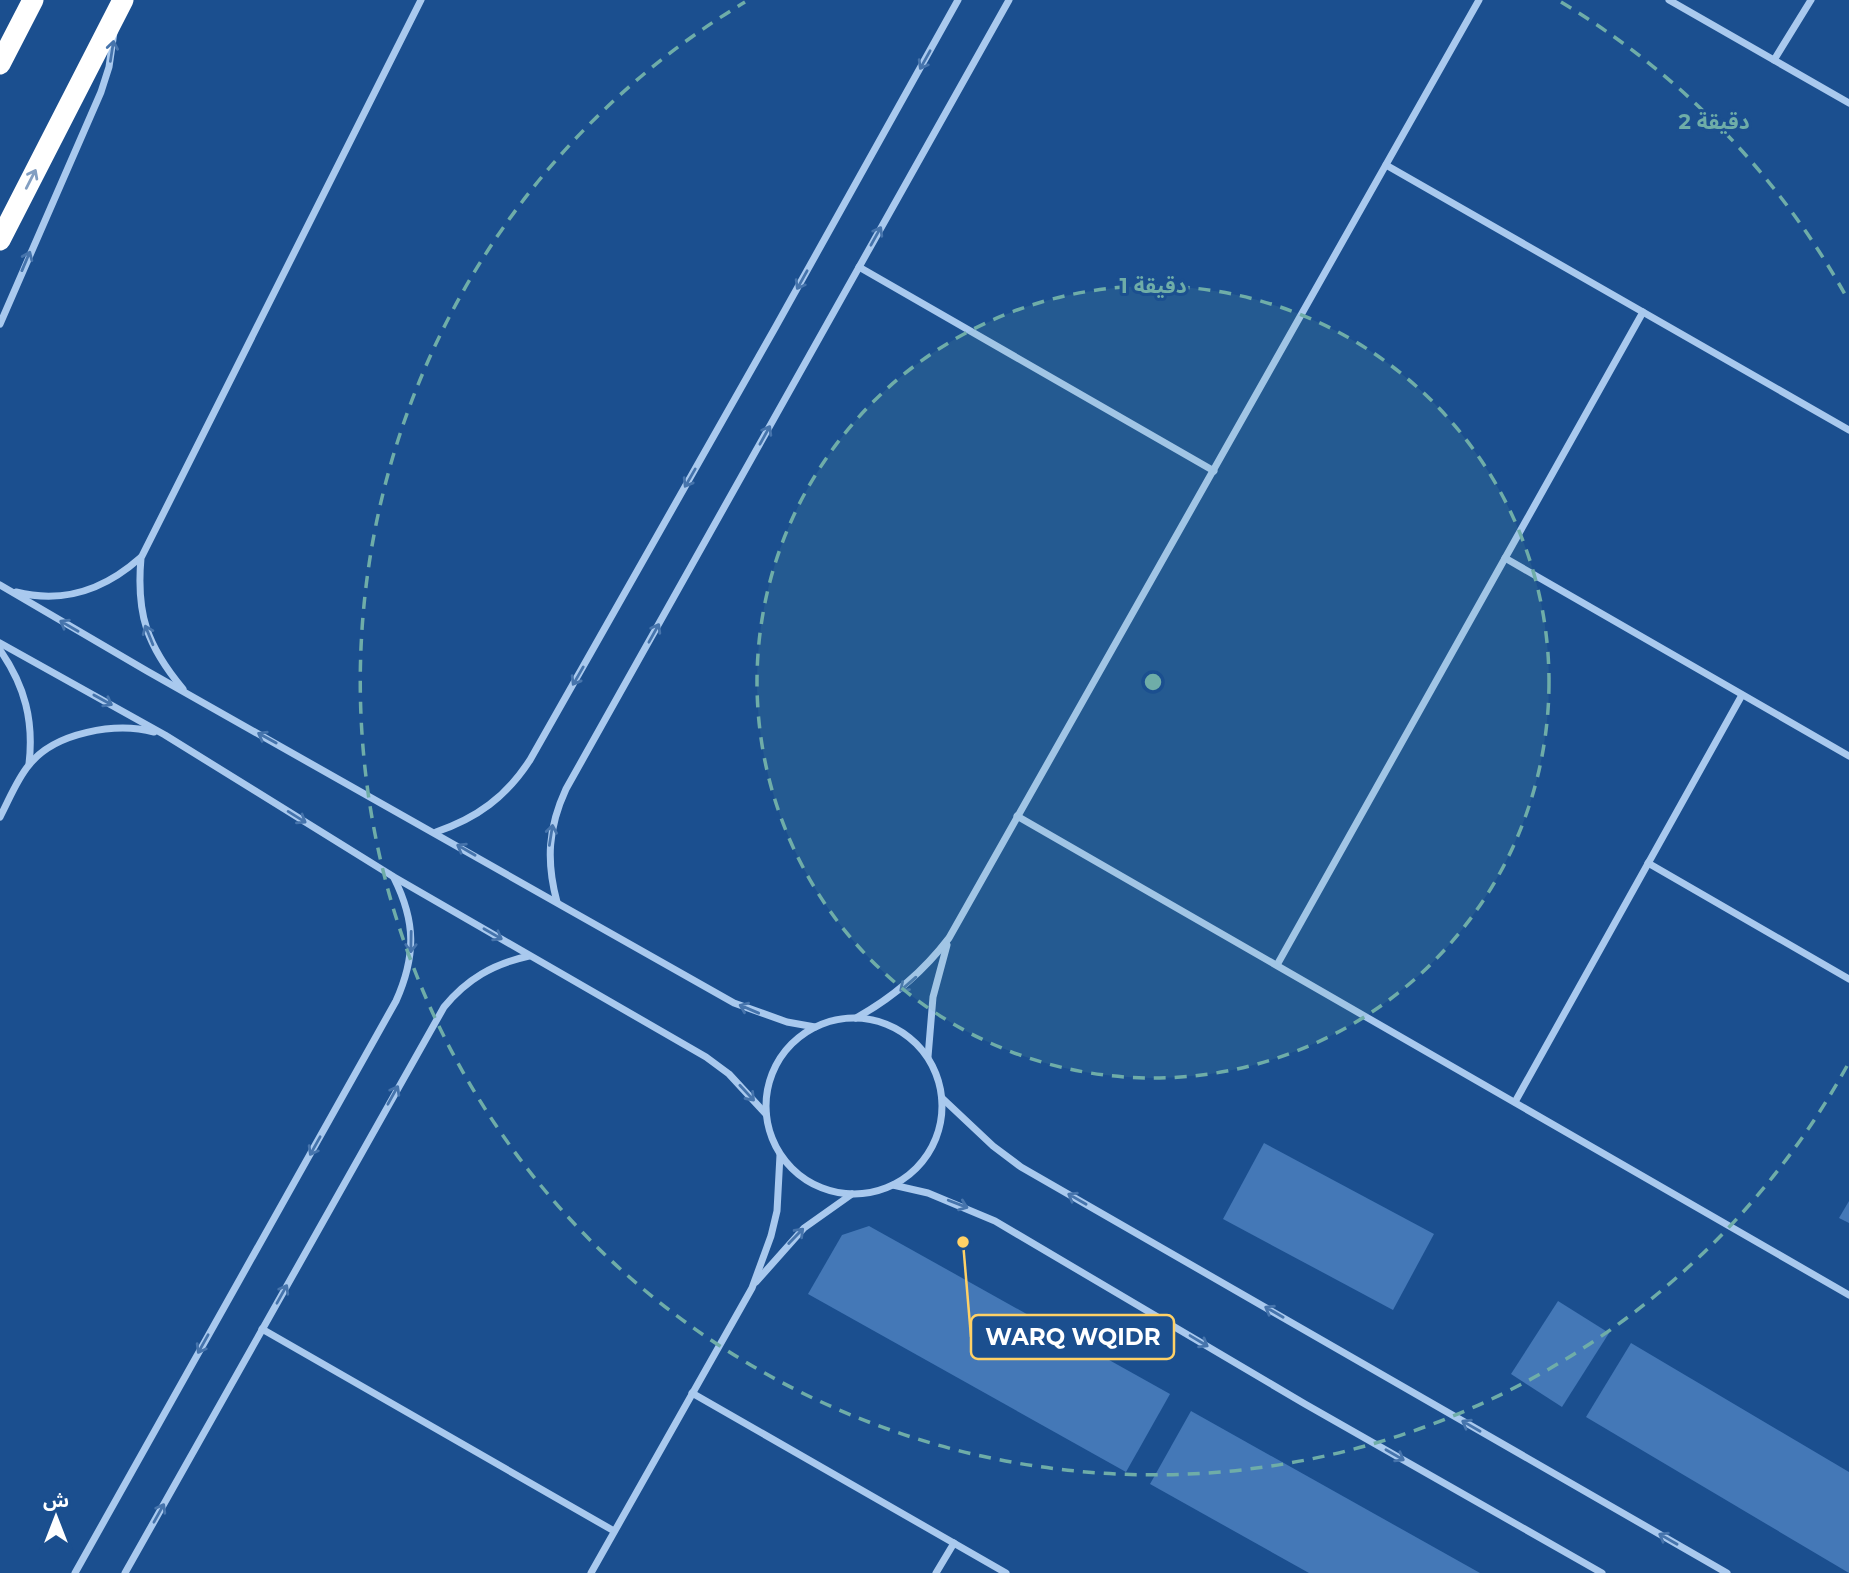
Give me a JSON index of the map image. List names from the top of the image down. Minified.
{"places":["WARQ WQIDR"],"north":"top","rings":["2 دقيقة","1 دقيقة"]}
